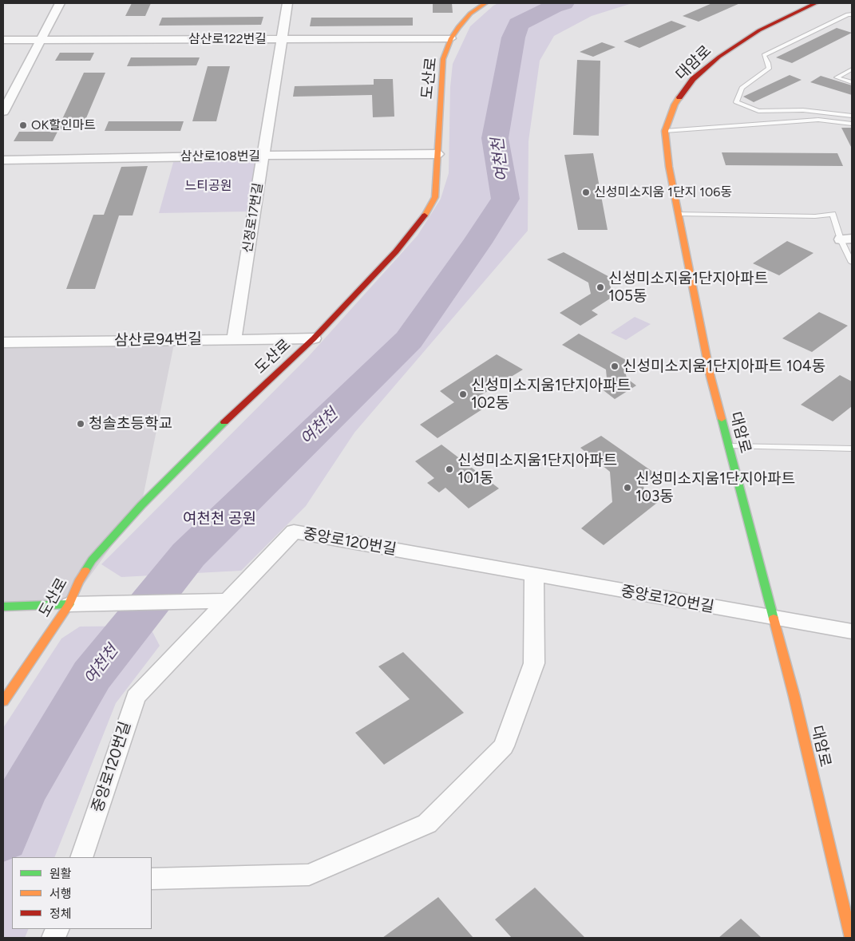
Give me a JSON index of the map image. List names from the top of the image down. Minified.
{"streets":{"street":["삼산로122번길","대암로","도산로","삼산로108번길","신정로17번길","삼산로94번길","중앙로120번길"]},"crossings":[["삼산로122번길","도산로"],["삼산로122번길","신정로17번길"],["대암로","중앙로120번길"],["도산로","삼산로108번길"],["도산로","삼산로94번길"],["삼산로108번길","신정로17번길"],["신정로17번길","삼산로94번길"]],"water":["여천천"],"parks":["느티공원","여천천 공원"],"places":["OK할인마트","신성미소지움 1단지 106동","신성미소지움1단지아파트 105동","신성미소지움1단지아파트 104동","신성미소지움1단지아파트 102동","청솔초등학교","신성미소지움1단지아파트 101동","신성미소지움1단지아파트 103동"],"legend":["원활","서행","정체"]}
